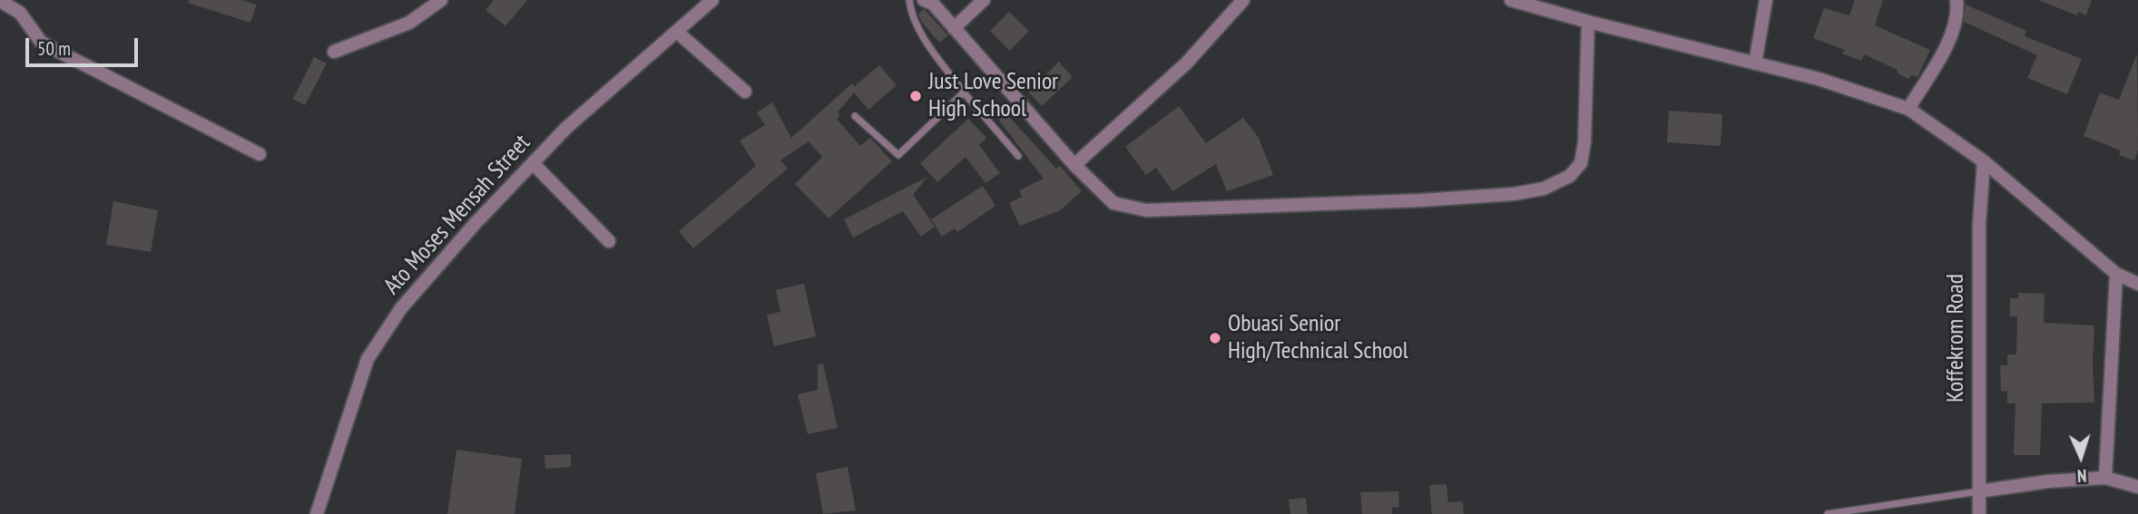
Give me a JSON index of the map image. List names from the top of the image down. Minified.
{"streets":{"street":["Ato Moses Mensah Street","Koffekrom Road"]},"places":["Just Love Senior High School","Obuasi Senior High/Technical School"],"scale_bar":"50 m","north":"bottom"}
